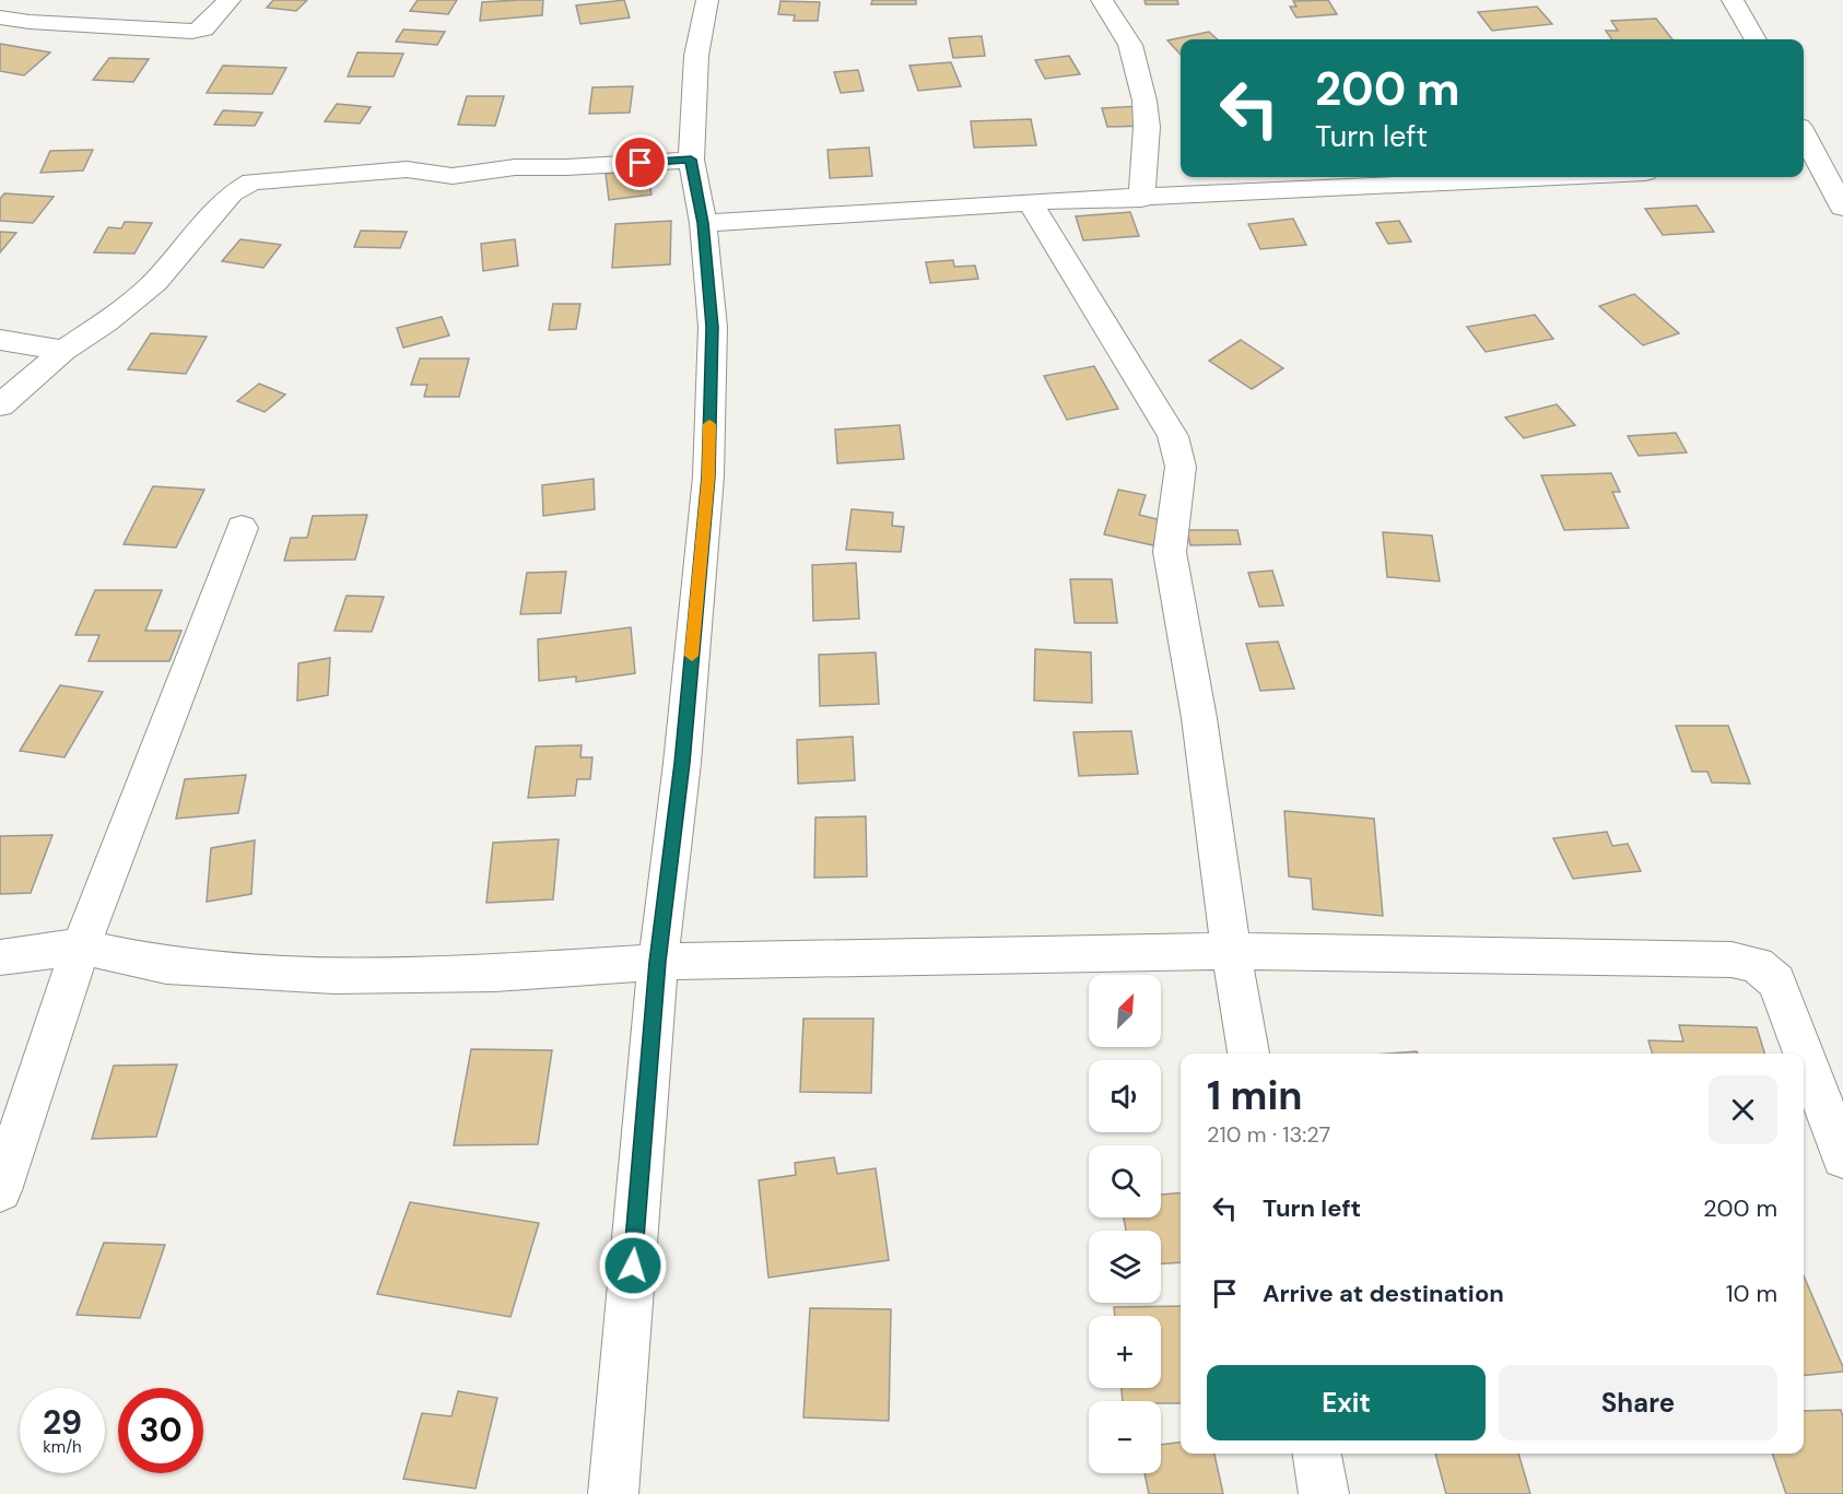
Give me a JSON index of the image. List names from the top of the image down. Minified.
{"north":"top right","page":{"turn":["200 m","Turn left"],"map_buttons":["+","−"],"heading":["1 min","210 m · 13:27"],"list":[{"name":"Turn left","value":"200 m"},{"name":"Arrive at destination","value":"10 m"}],"buttons":["Exit","Share"],"speed":"29 km/h","limit":"30"}}
